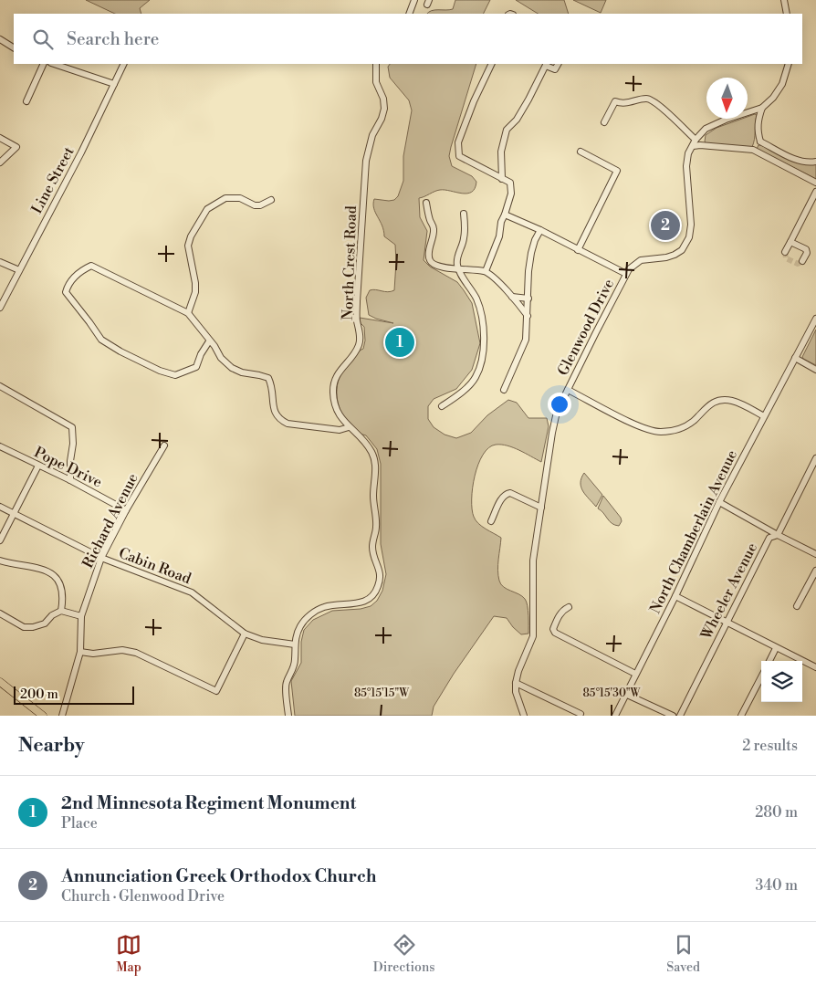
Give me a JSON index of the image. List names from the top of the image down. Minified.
{"streets":{"street":["Line Street","North Crest Road","Glenwood Drive","Pope Drive","Richard Avenue","North Chamberlain Avenue","Cabin Road","Wheeler Avenue"]},"crossings":[["North Crest Road","Cabin Road"],["Pope Drive","Richard Avenue"],["Richard Avenue","Cabin Road"]],"scale_bar":"200 m","north":"bottom","page":{"search":"Search here","pins":["2","1"],"scale":"200 m","heading":["Nearby","2 results"],"list":[{"mark":"1","name":"2nd Minnesota Regiment Monument","note":"Place","value":"280 m"},{"mark":"2","name":"Annunciation Greek Orthodox Church","note":"Church · Glenwood Drive","value":"340 m"}],"nav":["Map","Directions","Saved"]},"coordinates":["85°15'15\"W","85°15'30\"W"]}
